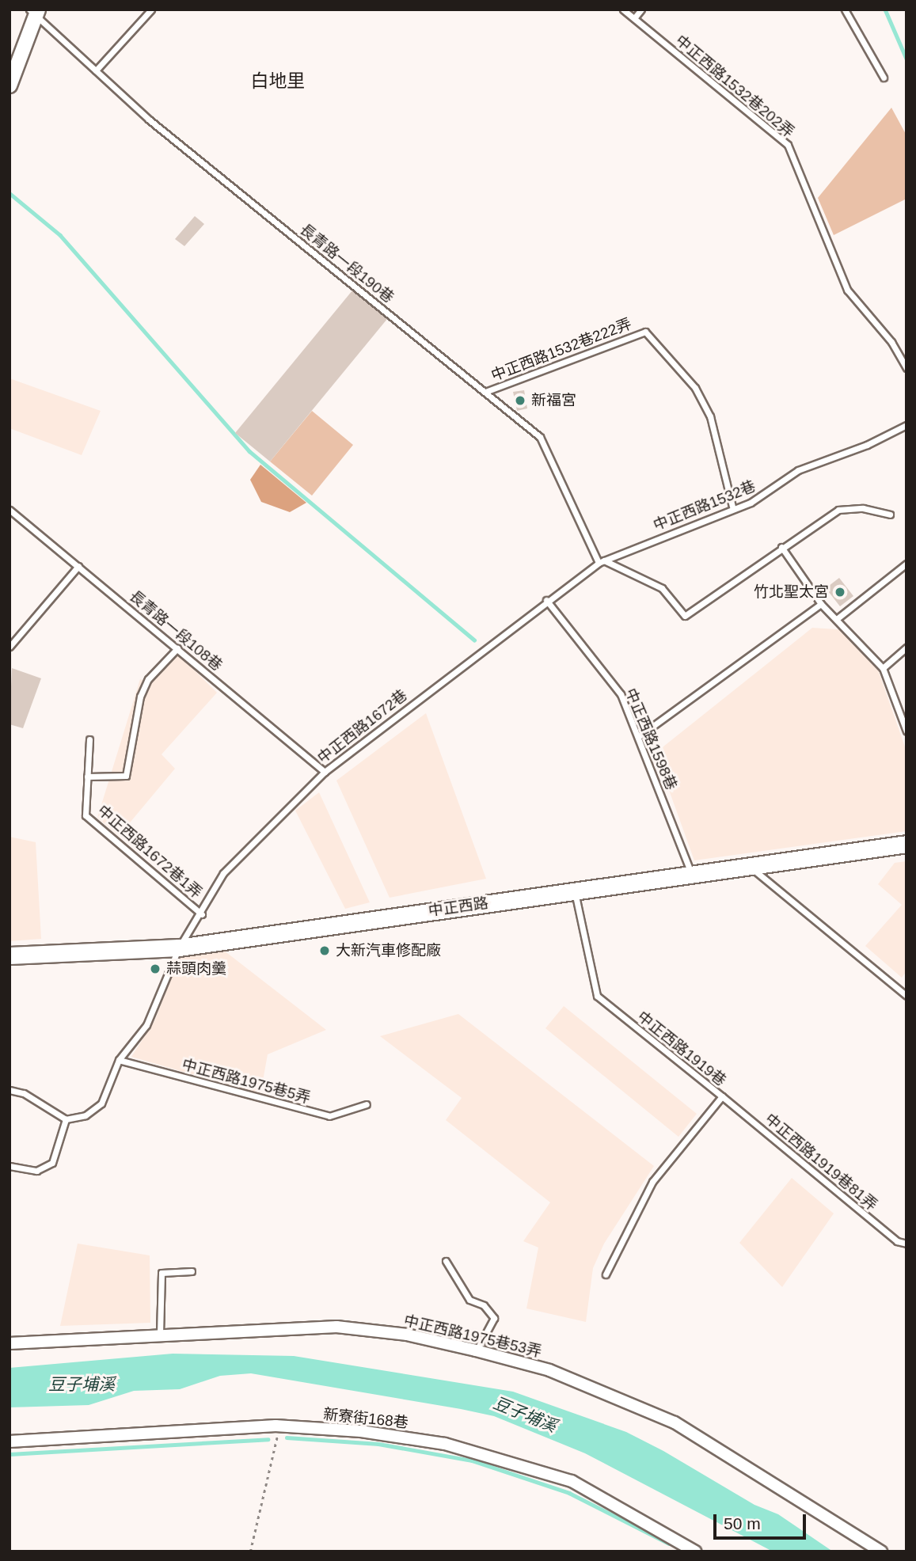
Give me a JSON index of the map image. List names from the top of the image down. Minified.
{"streets":{"main road":["中正西路"],"street":["中正西路1975巷53弄","新寮街168巷"],"lane":["中正西路1532巷202弄","長青路一段190巷","中正西路1532巷222弄","中正西路1532巷","長青路一段108巷","中正西路1672巷","中正西路1598巷","中正西路1672巷1弄","中正西路1919巷","中正西路1975巷5弄","中正西路1919巷81弄"]},"crossings":[["長青路一段190巷","中正西路1532巷222弄"],["長青路一段190巷","中正西路1532巷"],["長青路一段190巷","中正西路1672巷"],["中正西路1532巷222弄","中正西路1532巷"],["中正西路1532巷","中正西路1672巷"],["長青路一段108巷","中正西路1672巷"],["中正西路1672巷","中正西路1598巷"],["中正西路1672巷","中正西路1672巷1弄"],["中正西路1672巷","中正西路"],["中正西路1672巷","中正西路1975巷5弄"],["中正西路1598巷","中正西路"],["中正西路","中正西路1919巷"],["中正西路1919巷","中正西路1919巷81弄"]],"districts":["白地里"],"water":["豆子埔溪"],"places":["新福宮","竹北聖太宮","大新汽車修配廠","蒜頭肉羹"],"scale_bar":"50 m"}
